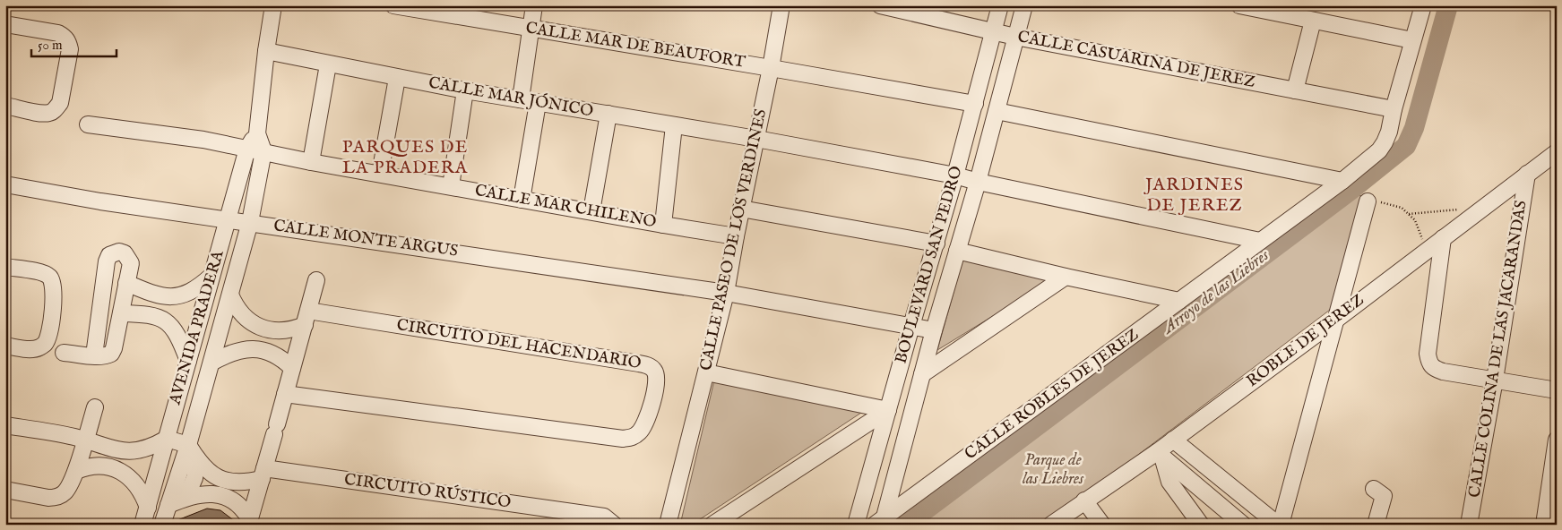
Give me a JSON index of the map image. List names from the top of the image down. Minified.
{"streets":{"street":["CALLE MAR DE BEAUFORT","CALLE CASUARINA DE JEREZ","CALLE MAR JÓNICO","CALLE MAR CHILENO","CALLE MONTE ARGUS","CALLE PASEO DE LOS VERDINES","BOULEVARD SAN PEDRO","AVENIDA PRADERA","ROBLE DE JEREZ","CIRCUITO DEL HACENDARIO","CALLE COLINA DE LAS JACARANDAS","CALLE ROBLES DE JEREZ","CIRCUITO RÚSTICO"]},"crossings":[["CALLE MAR DE BEAUFORT","CALLE PASEO DE LOS VERDINES"],["CALLE MAR DE BEAUFORT","BOULEVARD SAN PEDRO"],["CALLE CASUARINA DE JEREZ","BOULEVARD SAN PEDRO"],["CALLE CASUARINA DE JEREZ","CALLE ROBLES DE JEREZ"],["CALLE MAR JÓNICO","CALLE PASEO DE LOS VERDINES"],["CALLE MAR JÓNICO","BOULEVARD SAN PEDRO"],["CALLE MAR JÓNICO","AVENIDA PRADERA"],["CALLE MAR JÓNICO","CALLE ROBLES DE JEREZ"],["CALLE MAR CHILENO","CALLE PASEO DE LOS VERDINES"],["CALLE MAR CHILENO","AVENIDA PRADERA"],["CALLE MONTE ARGUS","CALLE PASEO DE LOS VERDINES"],["CALLE MONTE ARGUS","BOULEVARD SAN PEDRO"],["CALLE MONTE ARGUS","AVENIDA PRADERA"],["BOULEVARD SAN PEDRO","CALLE ROBLES DE JEREZ"],["AVENIDA PRADERA","CIRCUITO DEL HACENDARIO"],["AVENIDA PRADERA","CIRCUITO RÚSTICO"],["ROBLE DE JEREZ","CALLE COLINA DE LAS JACARANDAS"]],"districts":["PARQUES DE LA PRADERA","JARDINES DE JEREZ"],"water":["Arroyo de las Liebres"],"parks":["Parque de las Liebres"],"scale_bar":"50 m"}
